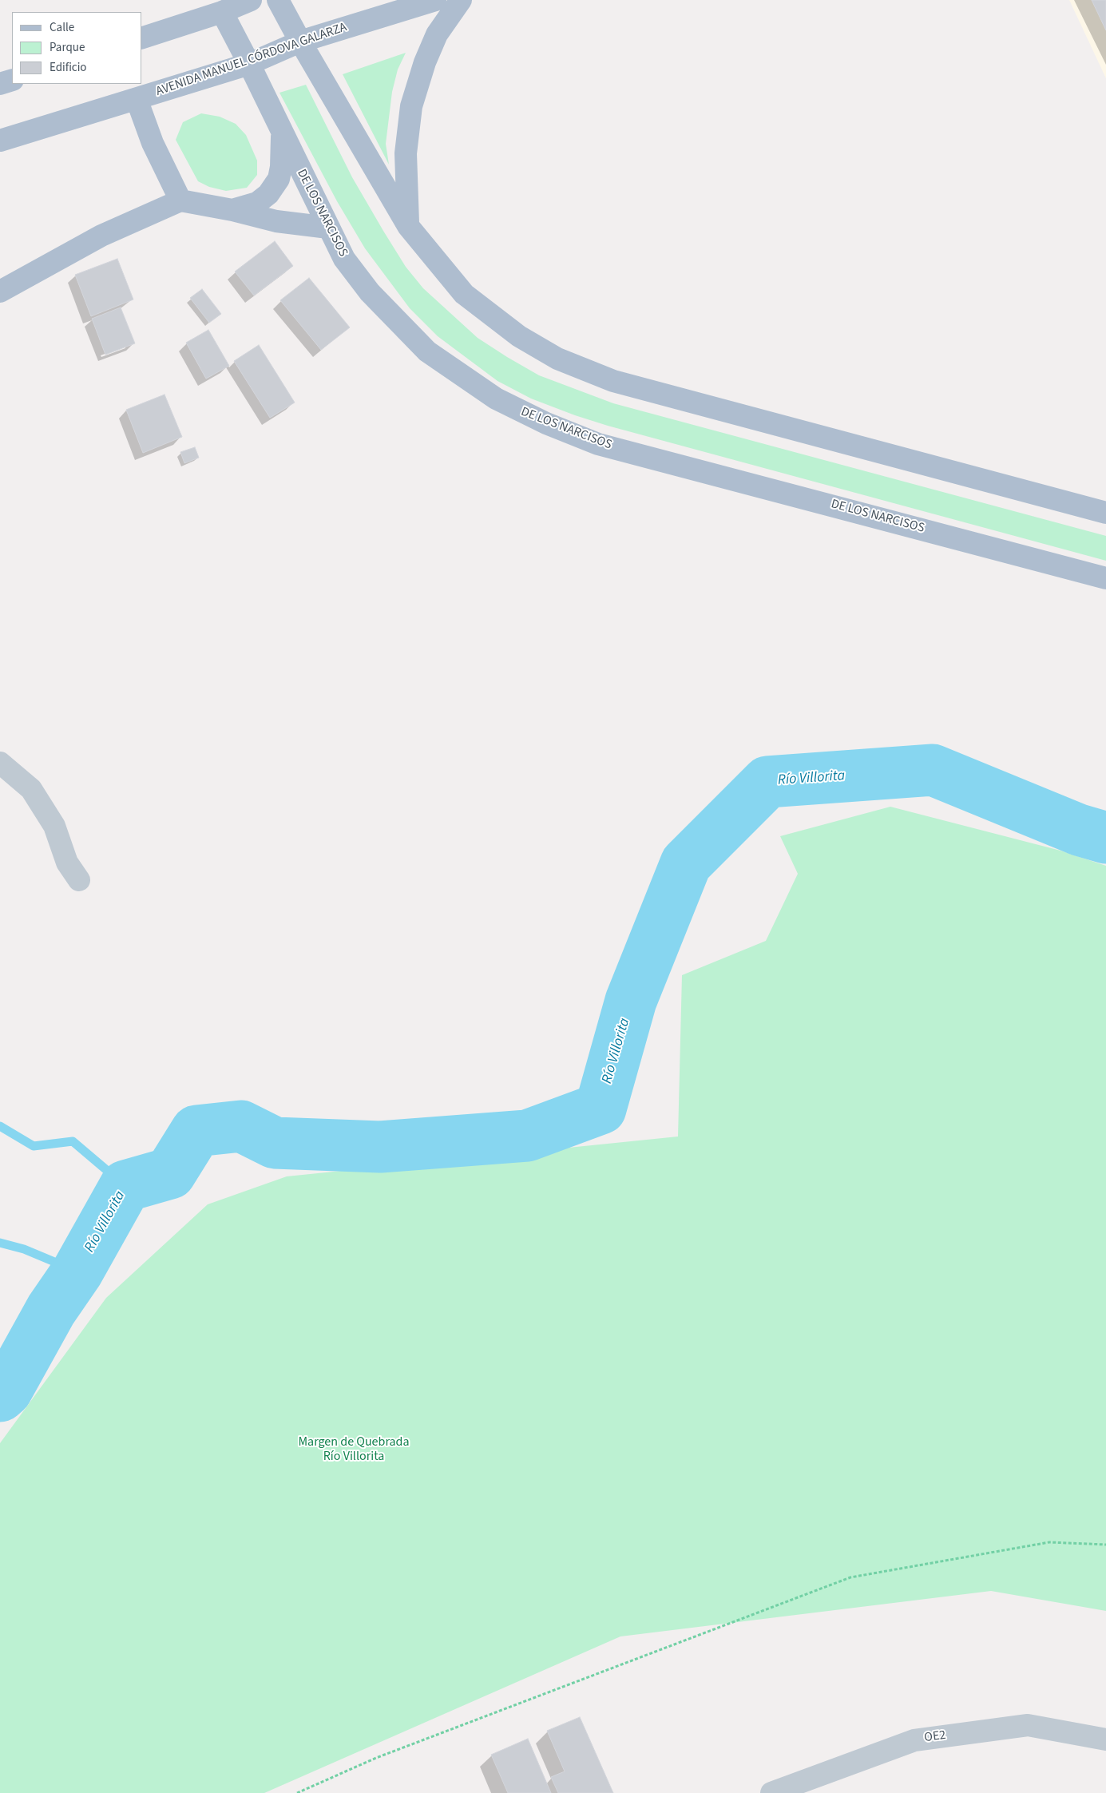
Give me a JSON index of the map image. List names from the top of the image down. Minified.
{"streets":{"main road":["AVENIDA MANUEL CÓRDOVA GALARZA","DE LOS NARCISOS"],"street":["OE2"]},"crossings":[["AVENIDA MANUEL CÓRDOVA GALARZA","DE LOS NARCISOS"]],"water":["Río Villorita"],"parks":["Margen de Quebrada Río Villorita"],"legend":["Calle","Parque","Edificio"]}
